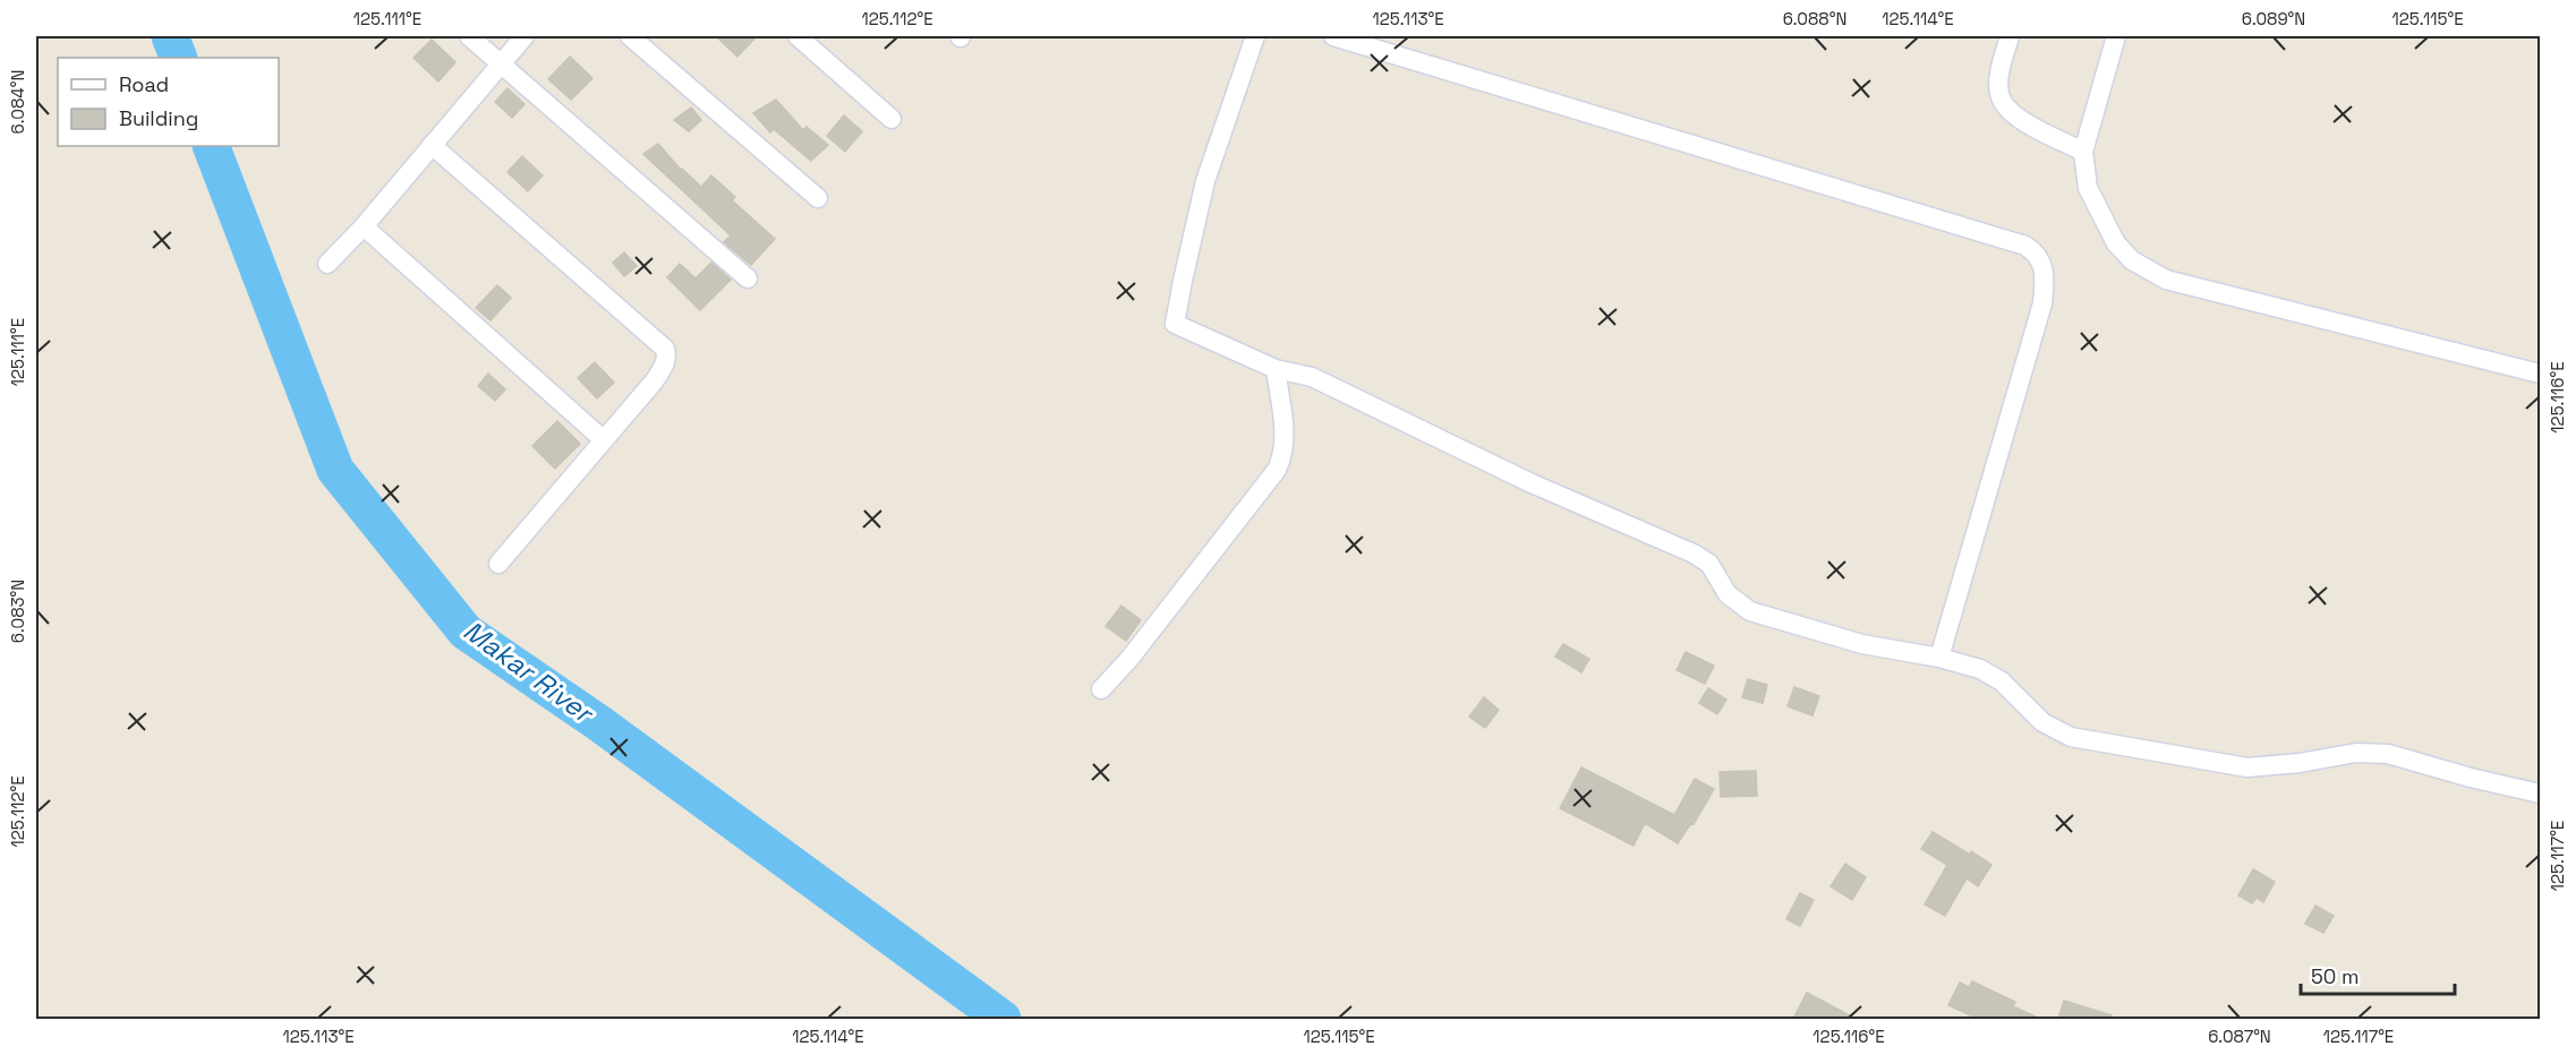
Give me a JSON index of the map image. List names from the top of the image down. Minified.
{"water":["Makar River"],"legend":["Road","Building"],"scale_bar":"50 m","coordinates":["125.111°E","125.112°E","125.113°E","6.088°N","125.114°E","6.089°N","125.115°E","6.084°N","125.116°E","6.083°N","125.117°E","6.087°N"]}
